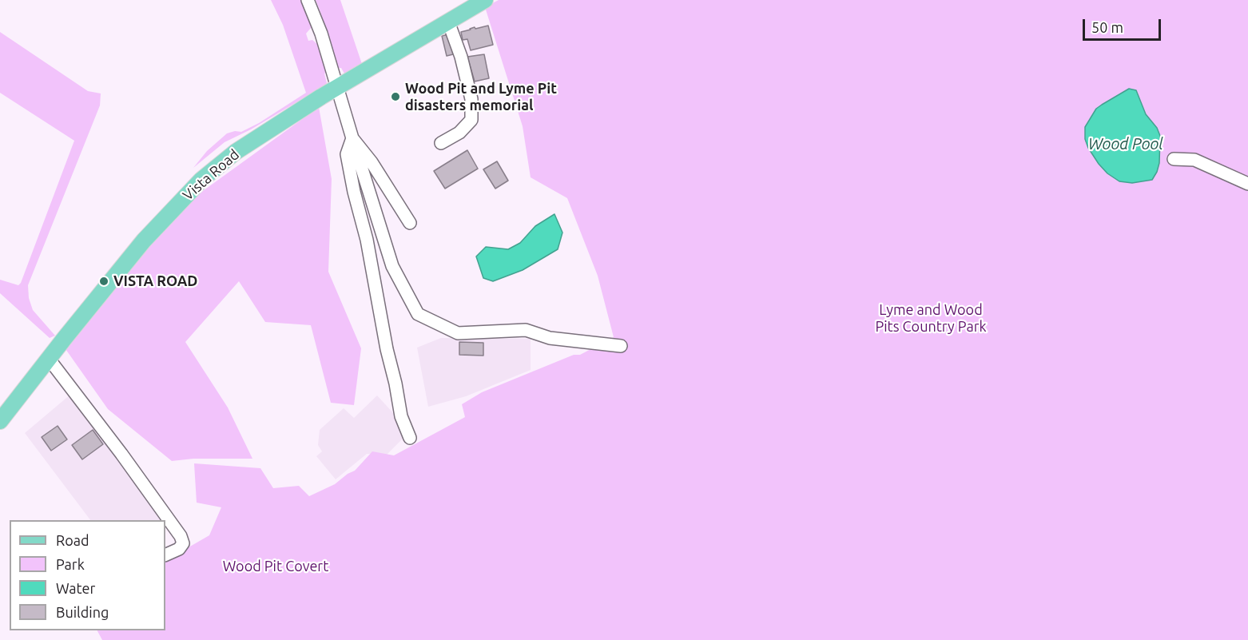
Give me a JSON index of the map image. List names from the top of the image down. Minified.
{"streets":{"main road":["Vista Road"]},"water":["Wood Pool"],"parks":["Lyme and Wood Pits Country Park","Wood Pit Covert"],"places":["Wood Pit and Lyme Pit disasters memorial","VISTA ROAD"],"legend":["Road","Park","Water","Building"],"scale_bar":"50 m"}
